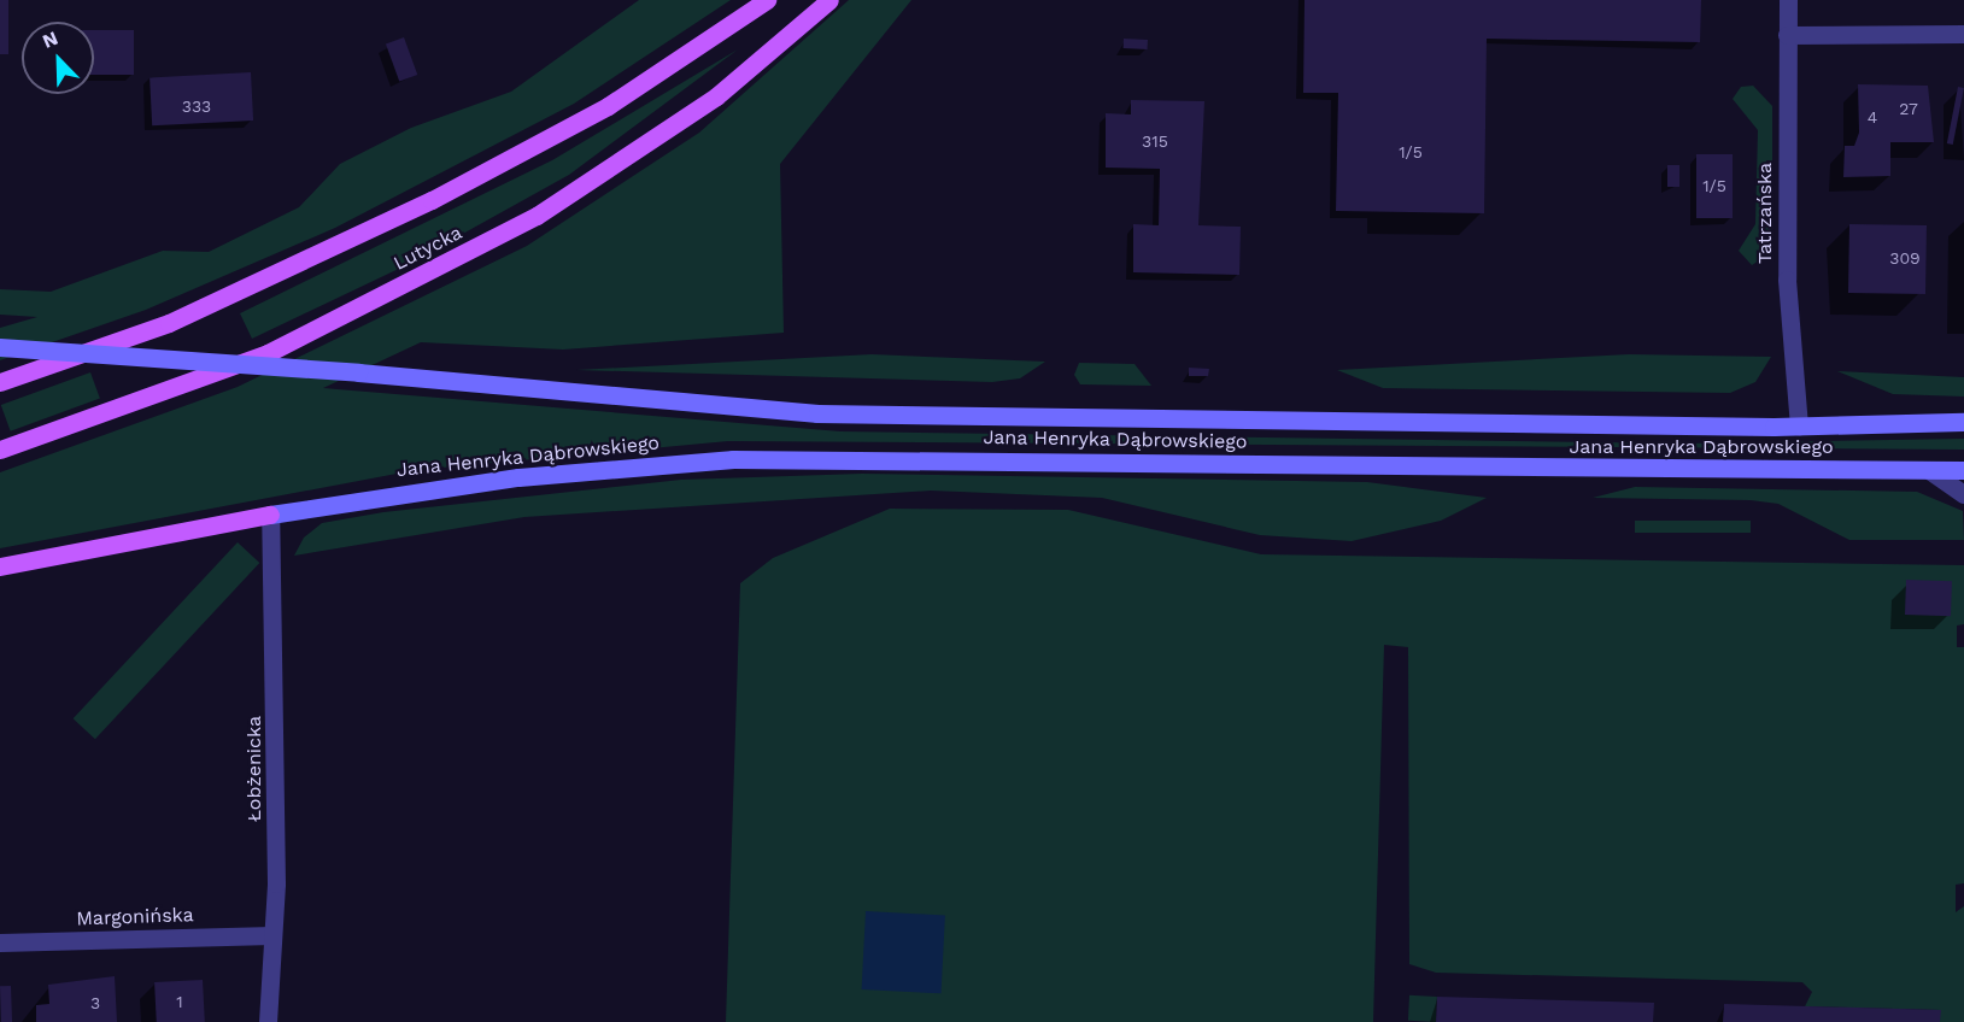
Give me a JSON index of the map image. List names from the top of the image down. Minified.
{"streets":{"main road":["Lutycka","Jana Henryka Dąbrowskiego"],"street":["Tatrzańska","Łobżenicka","Margonińska"]},"crossings":[["Tatrzańska","Jana Henryka Dąbrowskiego"],["Jana Henryka Dąbrowskiego","Łobżenicka"],["Łobżenicka","Margonińska"]],"house_numbers":["333","27","4","315","1/5","1/5","309","1","3"],"north":"top left"}
